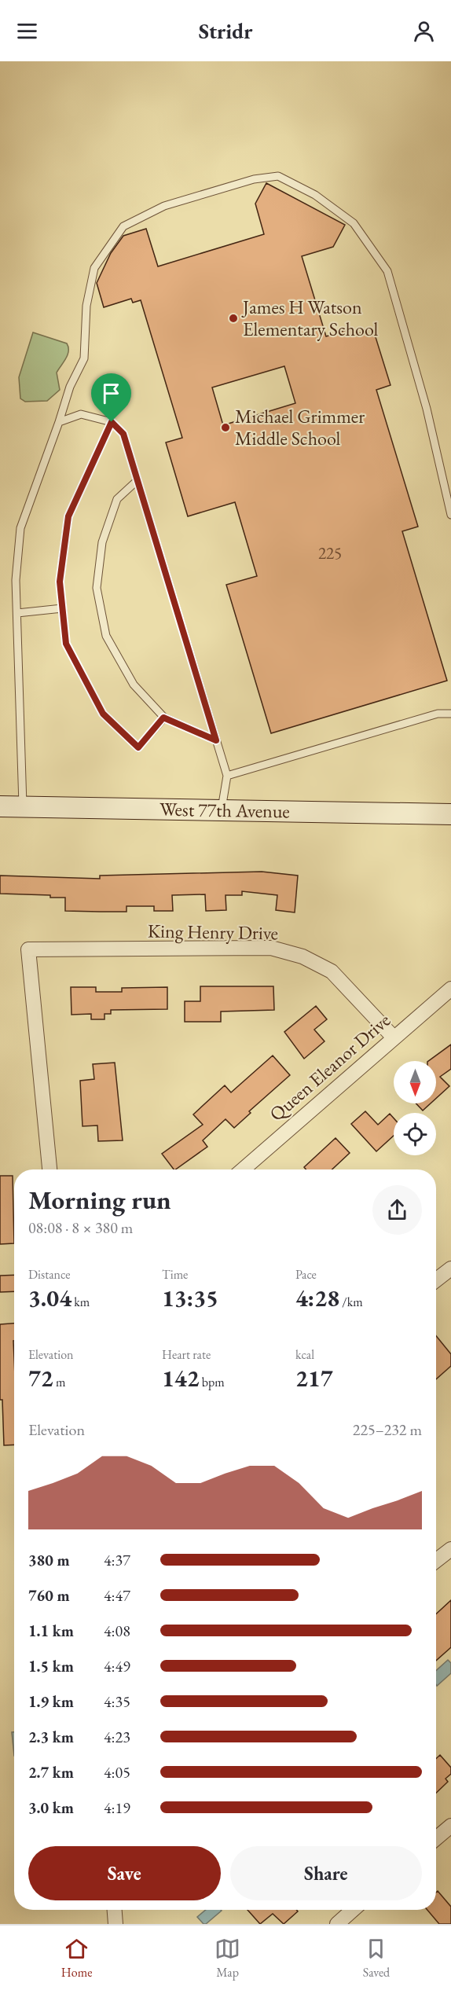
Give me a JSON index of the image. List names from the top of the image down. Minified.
{"streets":{"street":["West 77th Avenue","King Henry Drive","Queen Eleanor Drive"]},"crossings":[["King Henry Drive","Queen Eleanor Drive"]],"places":["James H Watson Elementary School","Michael Grimmer Middle School"],"house_numbers":["225"],"north":"bottom","page":{"header":"Stridr","heading":["Morning run","08:08 · 8 × 380 m"],"stats":[["Distance","3.04 km"],["Time","13:35"],["Pace","4:28 /km"],["Elevation","72 m"],["Heart rate","142 bpm"],["kcal","217"]],"chart":["Elevation","225–232 m"],"list":[{"name":"380 m","note":"4:37"},{"name":"760 m","note":"4:47"},{"name":"1.1 km","note":"4:08"},{"name":"1.5 km","note":"4:49"},{"name":"1.9 km","note":"4:35"},{"name":"2.3 km","note":"4:23"},{"name":"2.7 km","note":"4:05"},{"name":"3.0 km","note":"4:19"}],"buttons":["Save","Share"],"tabs":["Home","Map","Saved"]}}
